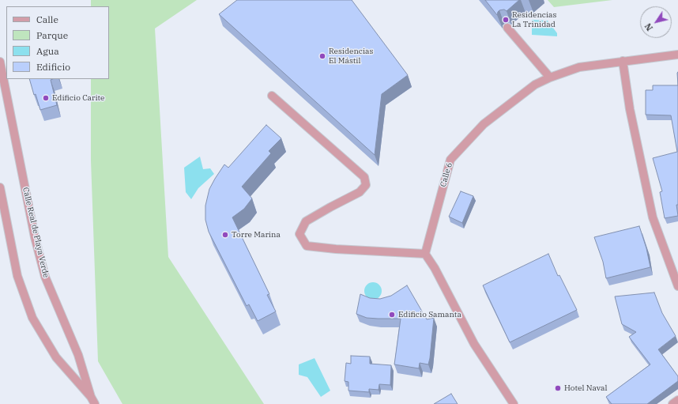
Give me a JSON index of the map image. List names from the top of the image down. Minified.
{"streets":{"street":["Calle 6","Calle Real de Playa Verde"]},"places":["Residencias La Trinidad","Residencias El Mástil","Edificio Carite","Torre Marina","Edificio Samanta","Hotel Naval"],"legend":["Calle","Parque","Agua","Edificio"],"north":"bottom left"}
